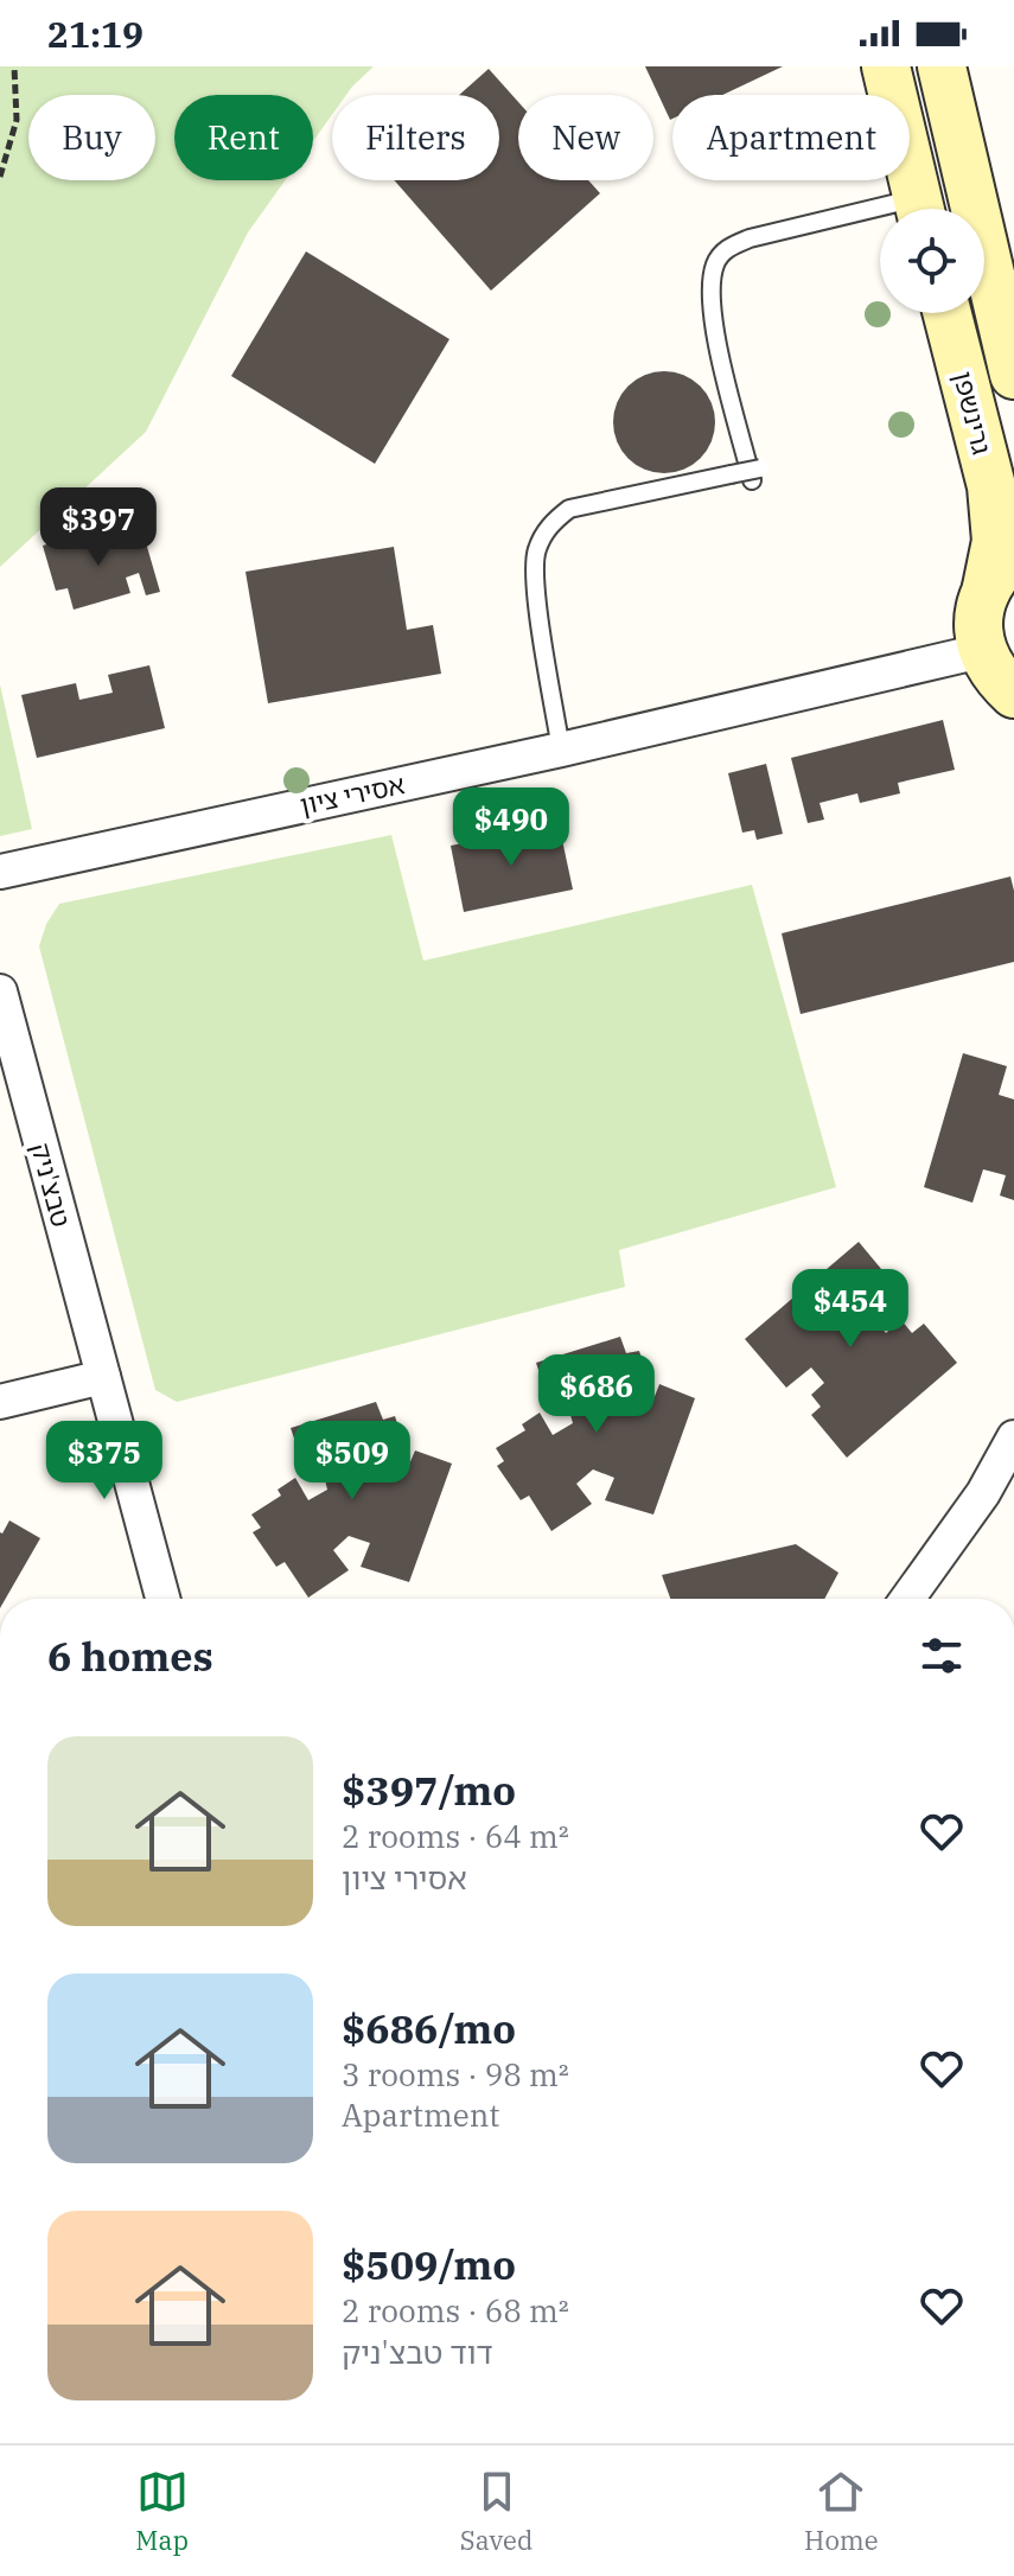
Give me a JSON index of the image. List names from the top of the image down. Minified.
{"streets":{"street":["גרינשפן","אסירי ציון","טבצ'ניק"]},"crossings":[["גרינשפן","אסירי ציון"]],"page":{"status":"21:19","chip":["Buy","Rent","Filters","New","Apartment"],"price":["$397","$490","$454","$686","$375","$509"],"heading":"6 homes","list":[{"name":"$397/mo","note":"2 rooms · 64 m² · אסירי ציון"},{"name":"$686/mo","note":"3 rooms · 98 m² · Apartment"},{"name":"$509/mo","note":"2 rooms · 68 m² · דוד טבצ'ניק"}],"tabs":["Map","Saved","Home"]}}
